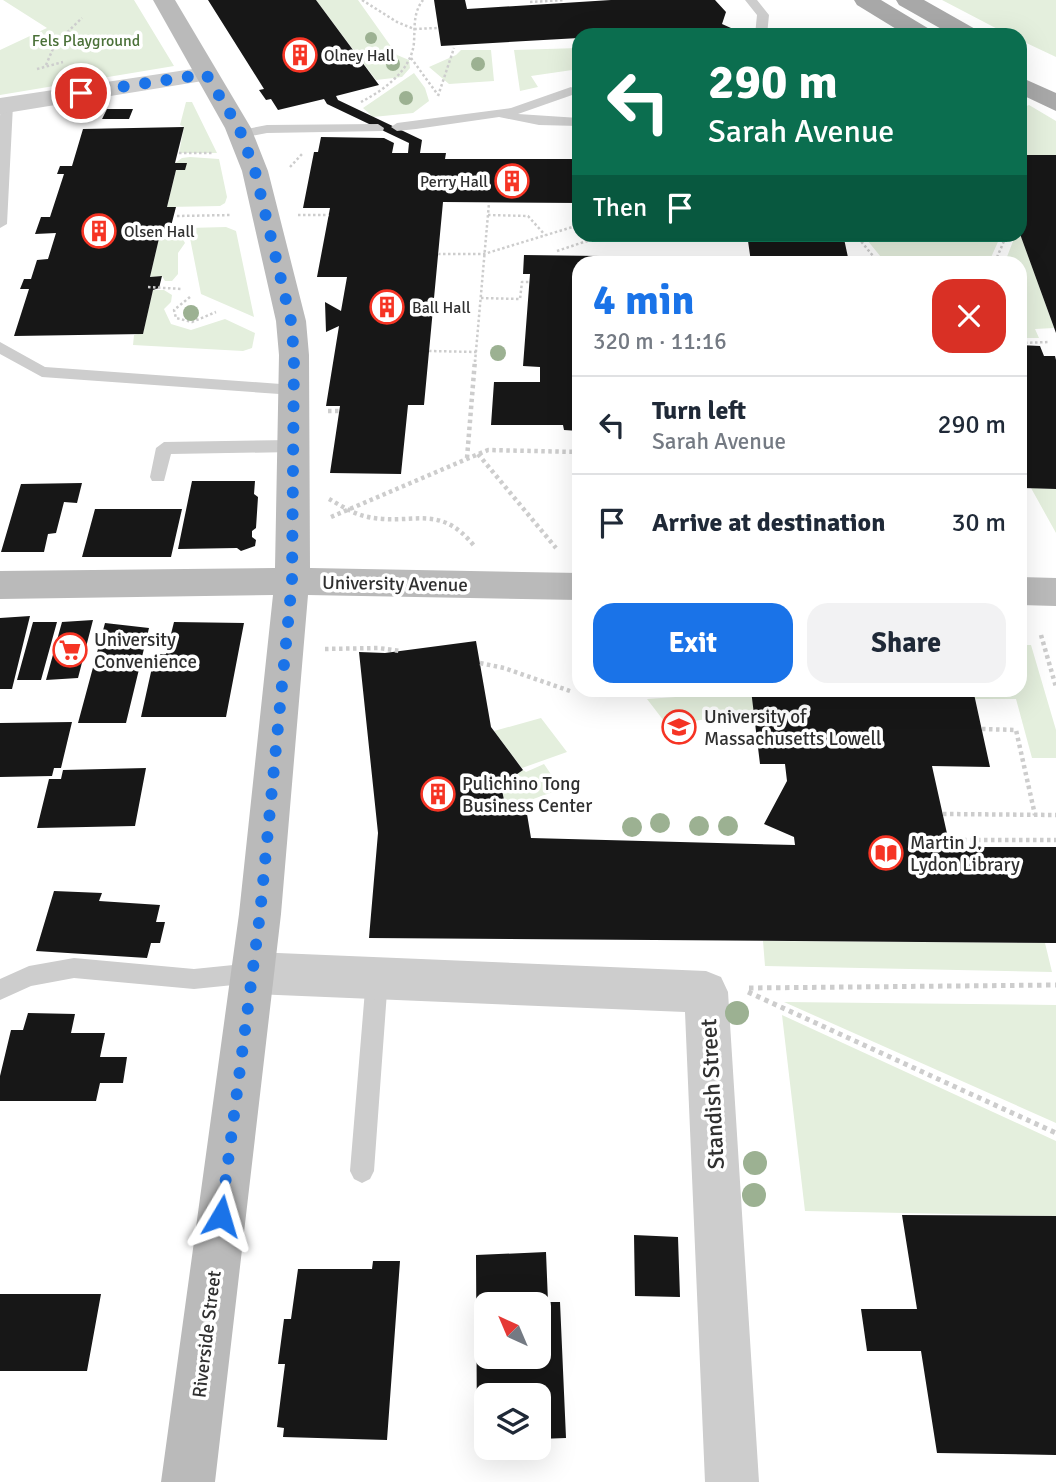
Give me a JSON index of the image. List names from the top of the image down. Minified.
{"streets":{"main road":["University Avenue","Riverside Street"],"street":["Standish Street"]},"crossings":[["University Avenue","Riverside Street"],["Standish Street","Riverside Street"]],"parks":["Fels Playground"],"places":{"building":["Olney Hall","Perry Hall","Olsen Hall","Ball Hall","Pulichino Tong Business Center"],"supermarket":["University Convenience"],"school or university":["University of Massachusetts Lowell"],"library":["Martin J. Lydon Library"]},"north":"top left","page":{"turn":["290 m","Sarah Avenue"],"then":"Then","heading":["4 min","320 m · 11:16"],"list":[{"name":"Turn left","note":"Sarah Avenue","value":"290 m"},{"name":"Arrive at destination","value":"30 m"}],"buttons":["Exit","Share"]}}
